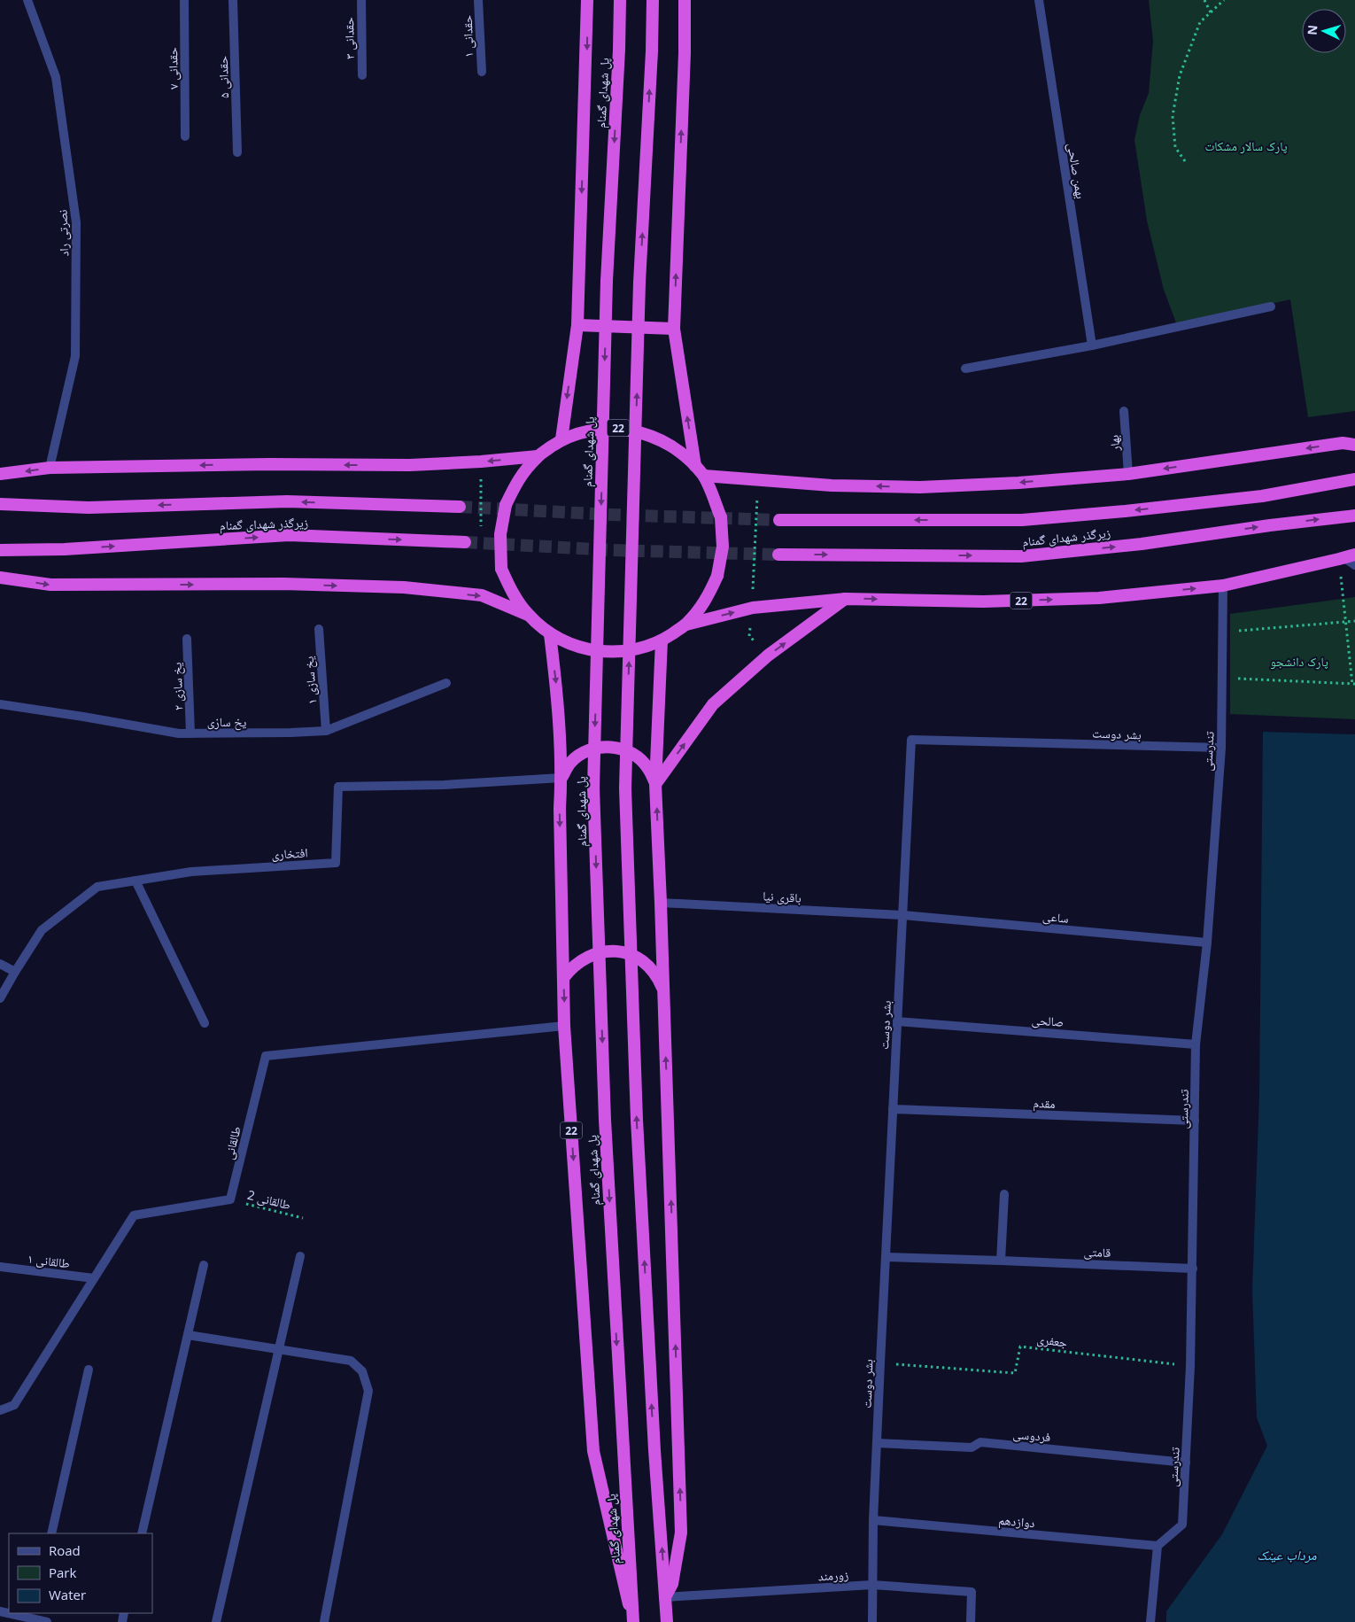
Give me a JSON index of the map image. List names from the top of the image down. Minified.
{"streets":{"highway":["پل شهدای گمنام","22","زیرگذر شهدای گمنام"],"street":["حقدانی ۱","حقدانی ۳","حقدانی ۷","حقدانی ۵","بهمن صالحی","نصرتی راد","بهار","یخ سازی ۱","یخ سازی ۲","یخ سازی","بشر دوست","تندرستی","افتخاری","باقری نیا","ساعی","صالحی","مقدم","طالقانی","قامتی","طالقانی ۱","فردوسی","دوازدهم","زورمند"],"path":["طالقانی 2","جعفری"]},"crossings":[["پل شهدای گمنام","22"],["22","تندرستی"],["22","افتخاری"],["22","طالقانی"],["یخ سازی ۱","یخ سازی"],["یخ سازی ۲","یخ سازی"],["بشر دوست","تندرستی"],["بشر دوست","باقری نیا"],["بشر دوست","ساعی"],["بشر دوست","صالحی"],["بشر دوست","مقدم"],["بشر دوست","قامتی"],["بشر دوست","جعفری"],["بشر دوست","فردوسی"],["بشر دوست","دوازدهم"],["بشر دوست","زورمند"],["تندرستی","ساعی"],["تندرستی","صالحی"],["تندرستی","مقدم"],["تندرستی","قامتی"],["تندرستی","جعفری"],["تندرستی","فردوسی"],["تندرستی","دوازدهم"],["باقری نیا","ساعی"],["طالقانی","طالقانی 2"]],"water":["مرداب عینک"],"parks":["پارک سالار مشکات","پارک دانشجو"],"legend":["Road","Park","Water"],"north":"left"}
